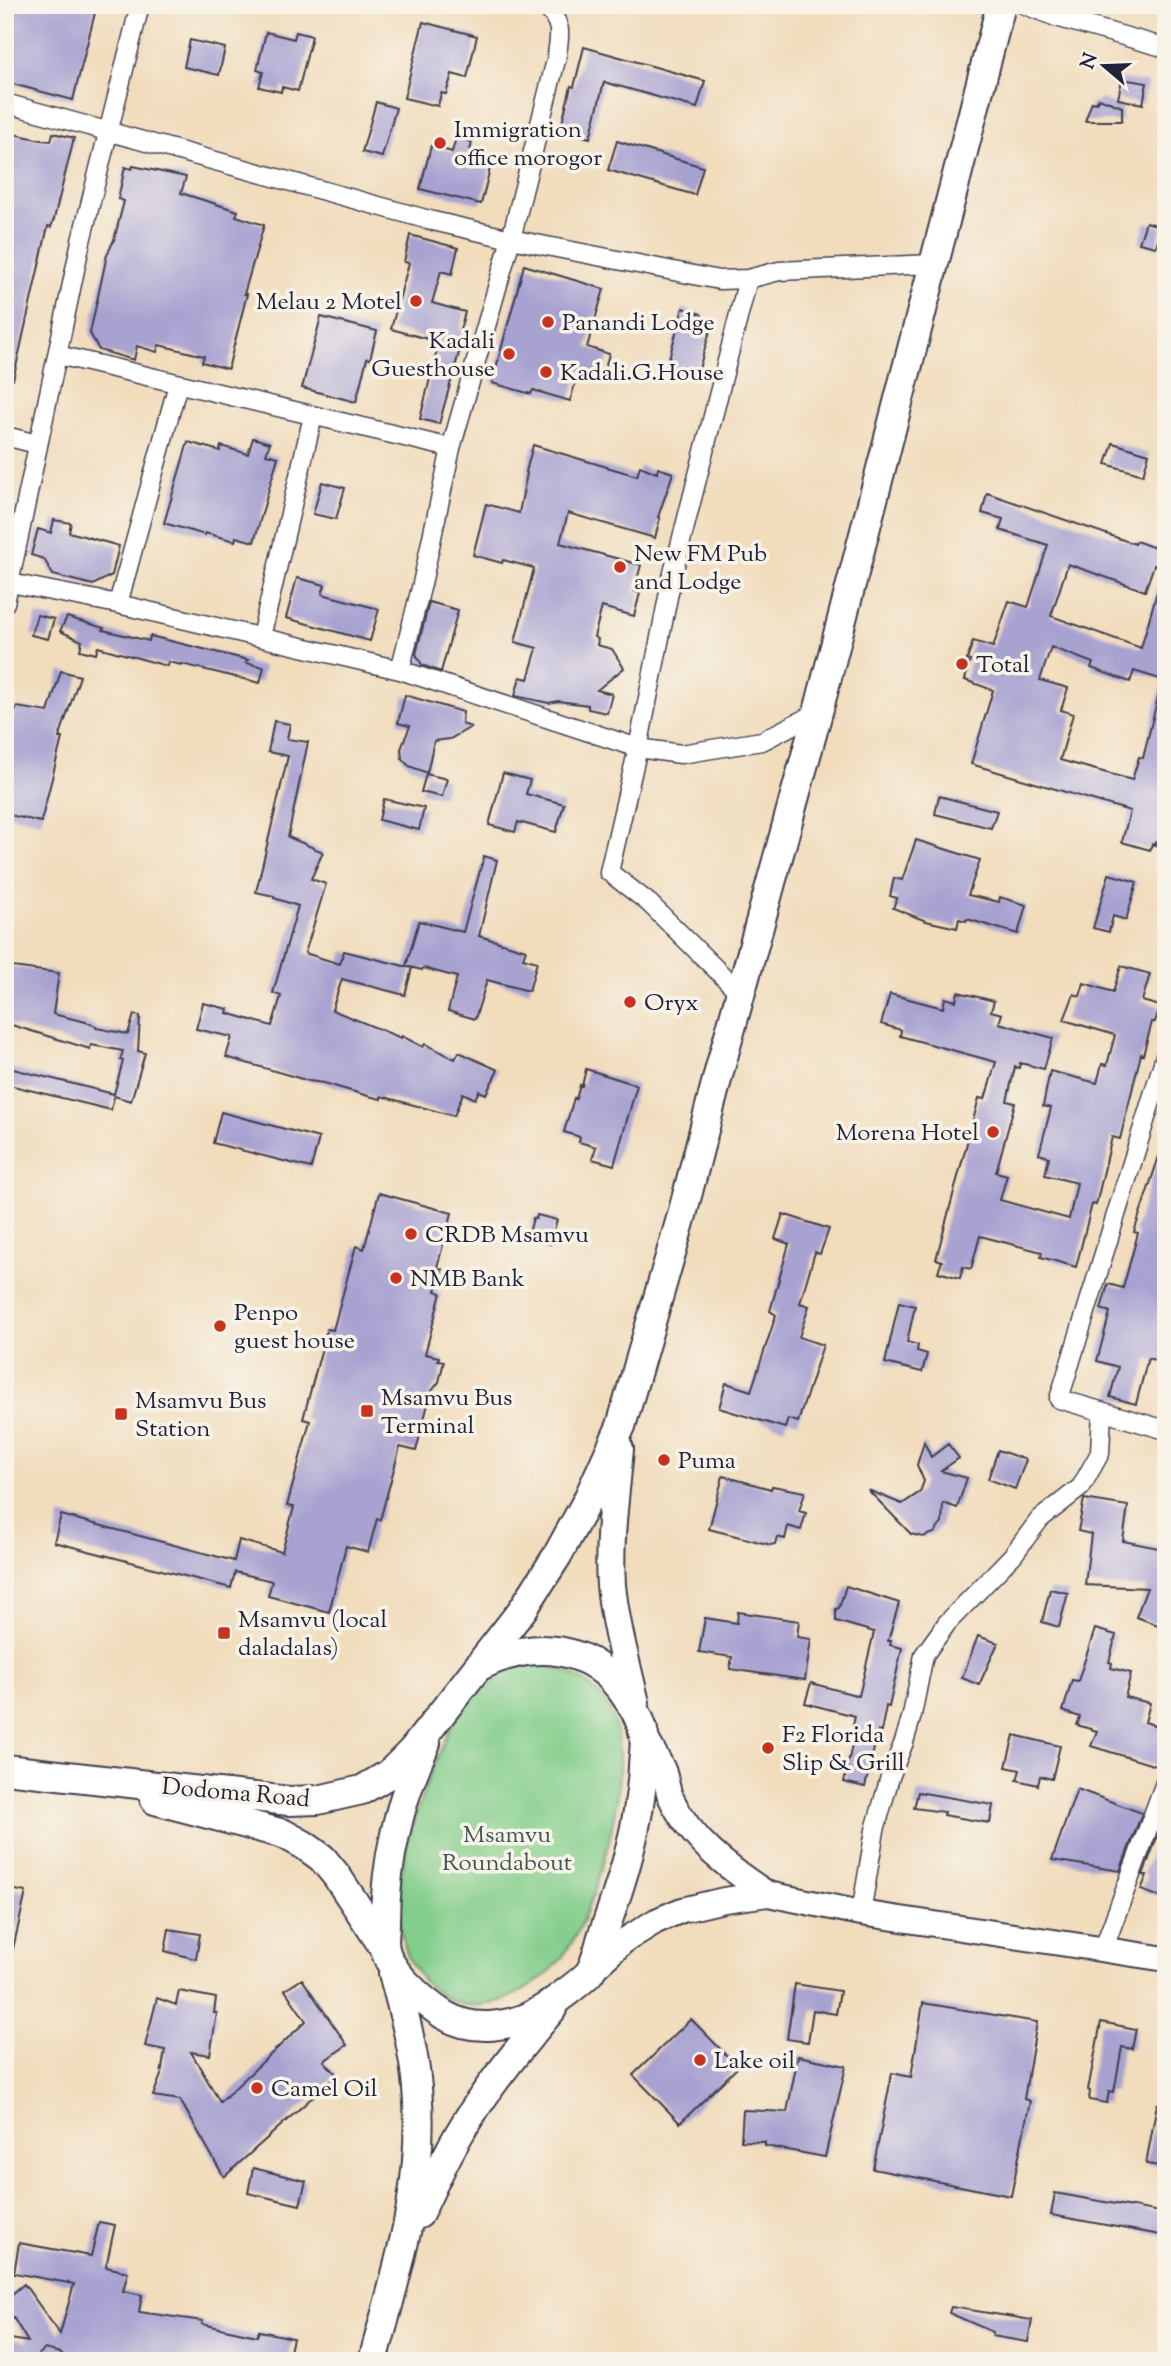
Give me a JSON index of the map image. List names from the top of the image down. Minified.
{"streets":{"highway":["Dodoma Road"]},"parks":["Msamvu Roundabout"],"places":{"other":["Immigration office morogor","Melau 2 Motel","Panandi Lodge","Kadali Guesthouse","Kadali.G.House","New FM Pub and Lodge","Total","Oryx","Morena Hotel","CRDB Msamvu","NMB Bank","Penpo guest house","Puma","F2 Florida Slip & Grill","Lake oil","Camel Oil"],"transit":["Msamvu Bus Terminal","Msamvu Bus Station","Msamvu (local daladalas)"]},"north":"left"}
